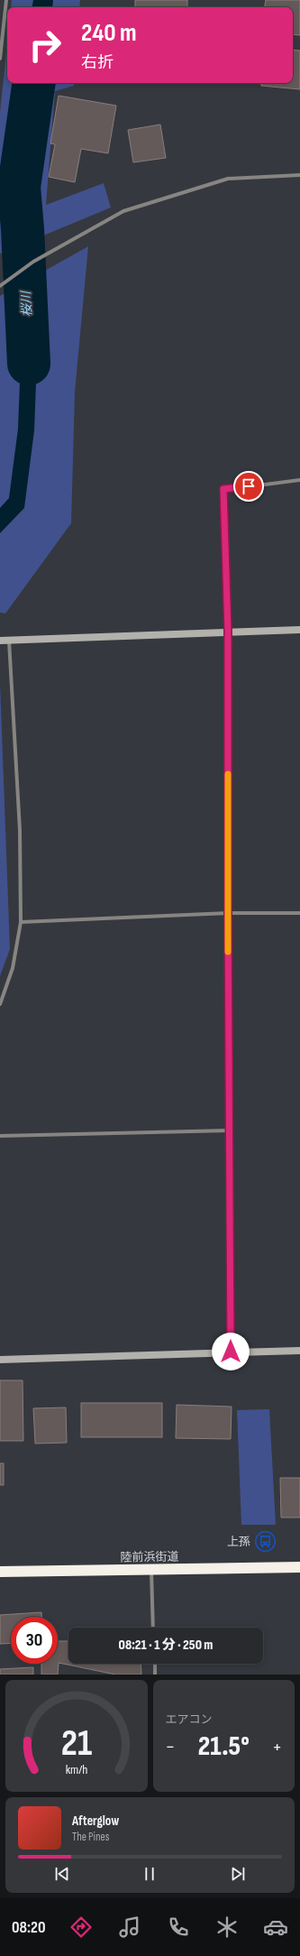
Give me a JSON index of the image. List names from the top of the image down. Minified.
{"streets":{"highway":["陸前浜街道"]},"water":["桜川"],"places":{"bus stop":["上孫"]},"page":{"turn":["240 m","右折"],"limit":"30","trip":"08:21 · 1 分 · 250 m","tile":"エアコン","heat":["−","21.5°","+"],"song":["Afterglow","The Pines"],"tabs":"08:20","gauge":["21","km/h"]}}
